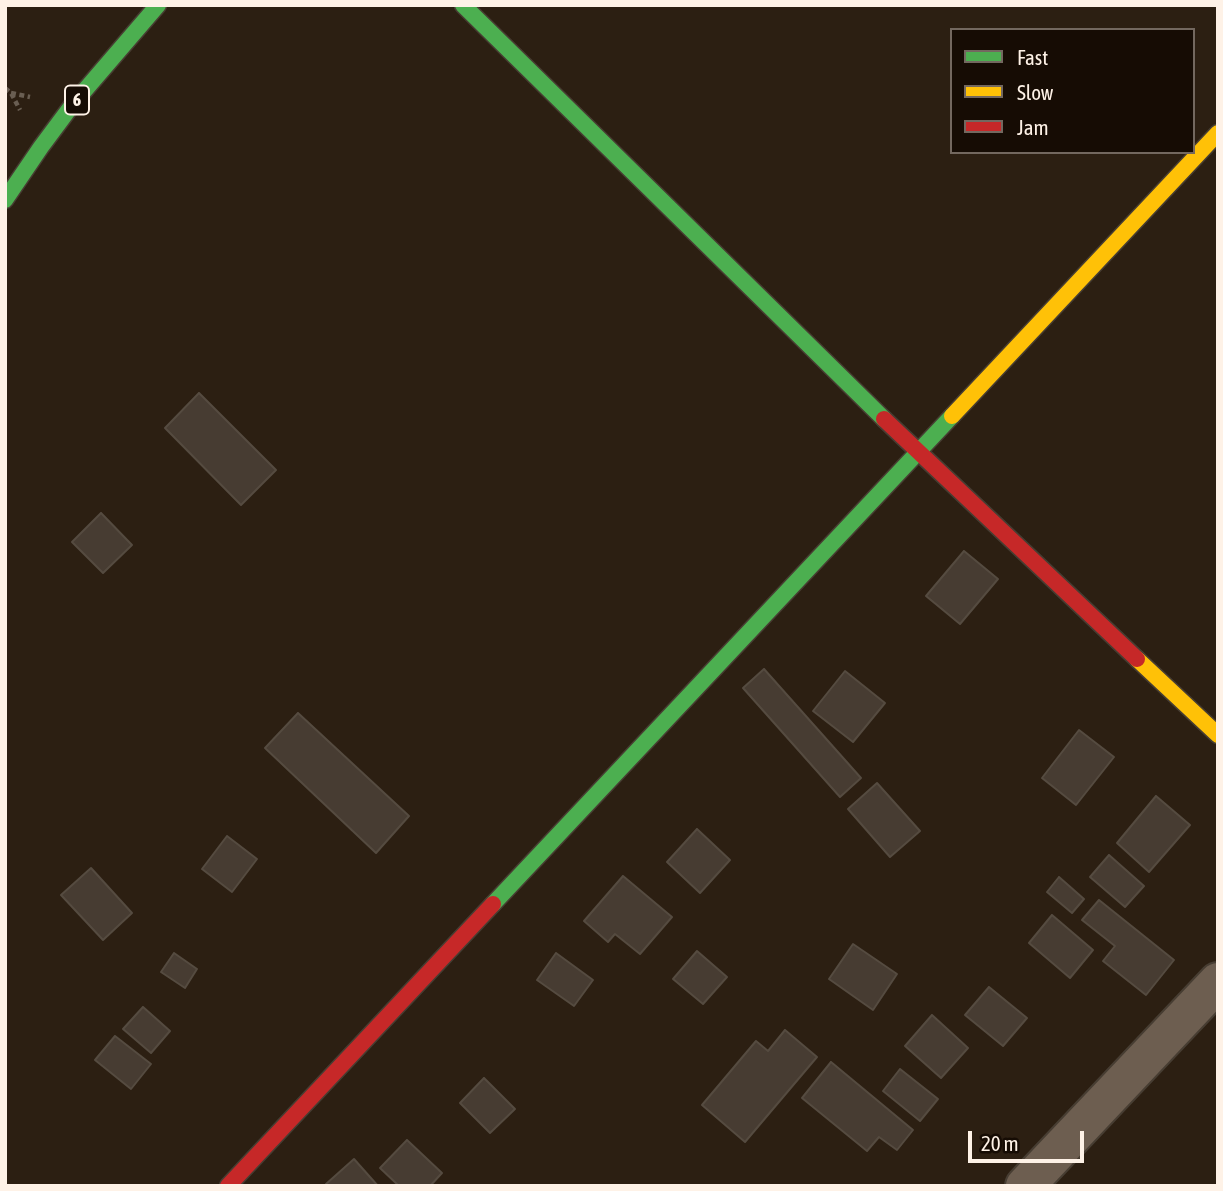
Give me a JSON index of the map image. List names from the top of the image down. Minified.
{"streets":{"main road":["6"]},"legend":["Fast","Slow","Jam"],"scale_bar":"20 m"}
